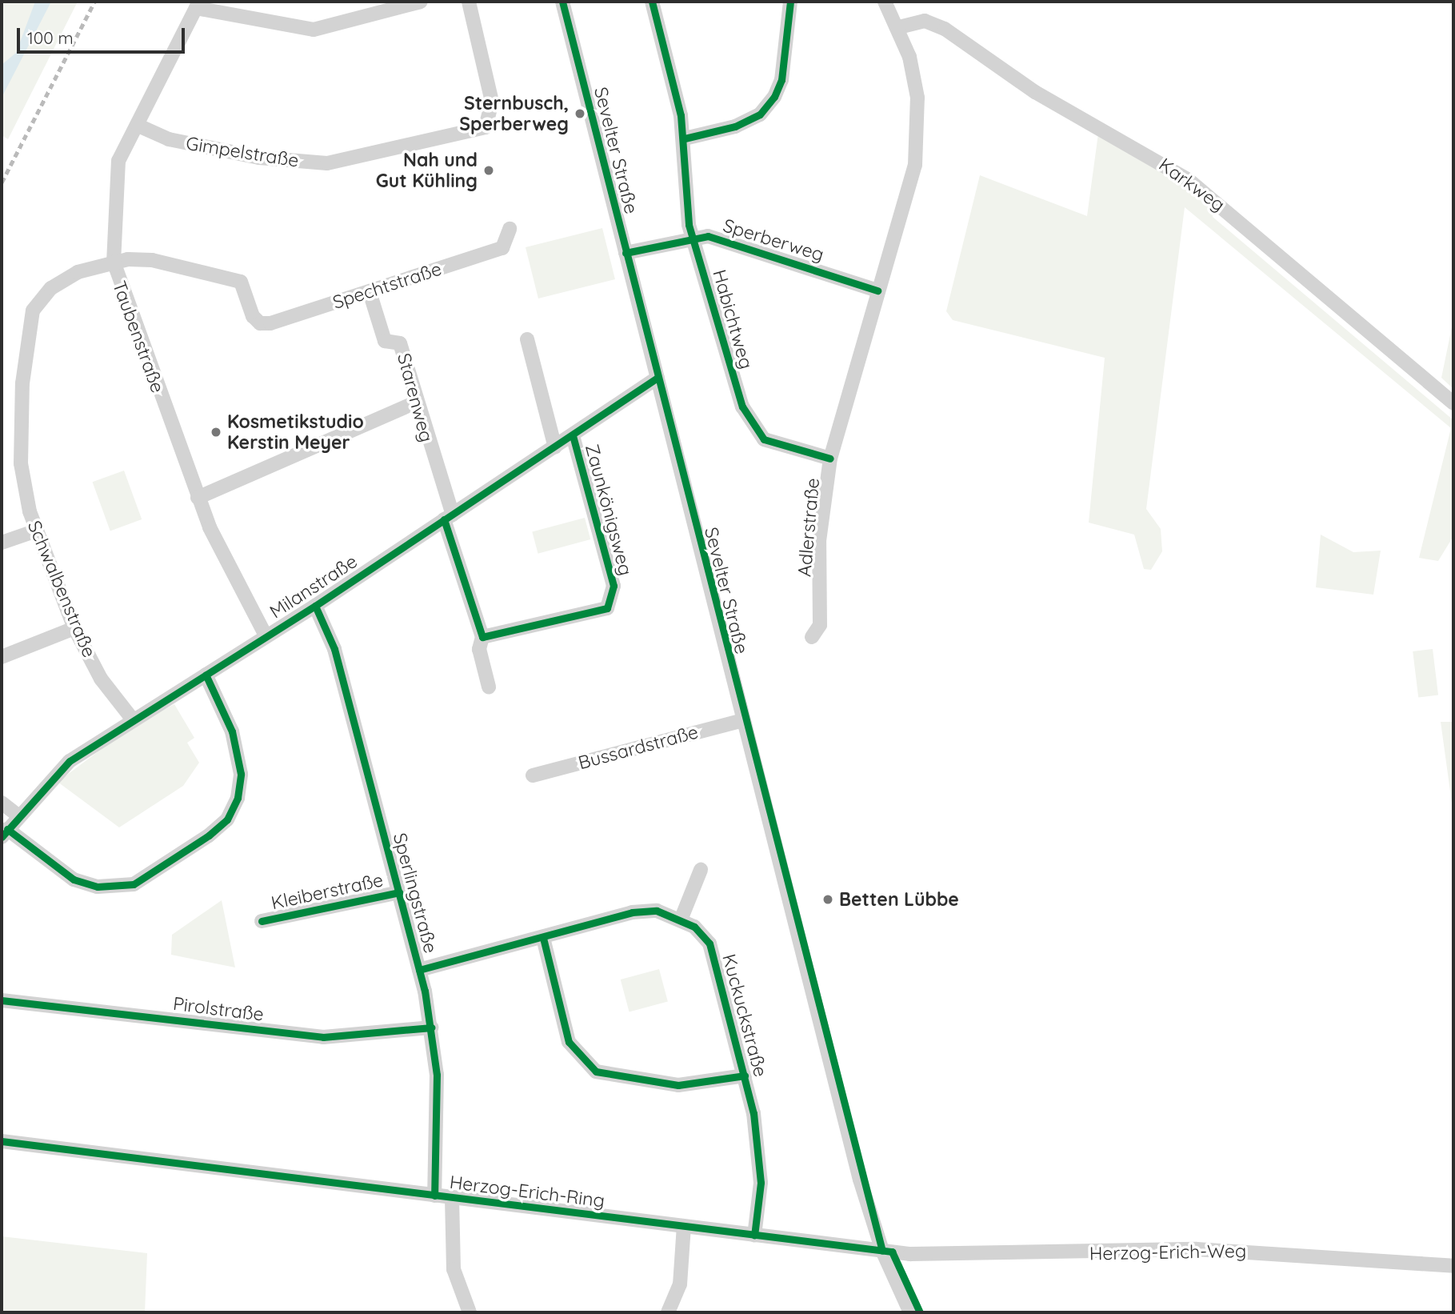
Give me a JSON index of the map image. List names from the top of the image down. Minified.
{"streets":{"street":["Sevelter Straße","Gimpelstraße","Karkweg","Sperberweg","Spechtstraße","Habichtweg","Taubenstraße","Starenweg","Zaunkönigsweg","Adlerstraße","Milanstraße","Schwalbenstraße","Bussardstraße","Kleiberstraße","Sperlingstraße","Pirolstraße","Kuckuckstraße","Herzog-Erich-Ring","Herzog-Erich-Weg"]},"crossings":[["Sevelter Straße","Sperberweg"],["Sevelter Straße","Milanstraße"],["Sevelter Straße","Bussardstraße"],["Sevelter Straße","Herzog-Erich-Ring"],["Sevelter Straße","Herzog-Erich-Weg"],["Gimpelstraße","Taubenstraße"],["Karkweg","Adlerstraße"],["Sperberweg","Habichtweg"],["Sperberweg","Adlerstraße"],["Spechtstraße","Starenweg"],["Spechtstraße","Schwalbenstraße"],["Habichtweg","Adlerstraße"],["Taubenstraße","Milanstraße"],["Taubenstraße","Schwalbenstraße"],["Starenweg","Milanstraße"],["Zaunkönigsweg","Milanstraße"],["Milanstraße","Schwalbenstraße"],["Milanstraße","Sperlingstraße"],["Kleiberstraße","Sperlingstraße"],["Sperlingstraße","Pirolstraße"],["Sperlingstraße","Kuckuckstraße"],["Sperlingstraße","Herzog-Erich-Ring"],["Kuckuckstraße","Herzog-Erich-Ring"],["Herzog-Erich-Ring","Herzog-Erich-Weg"]],"places":["Sternbusch, Sperberweg","Nah und Gut Kühling","Kosmetikstudio Kerstin Meyer","Betten Lübbe"],"scale_bar":"100 m"}
